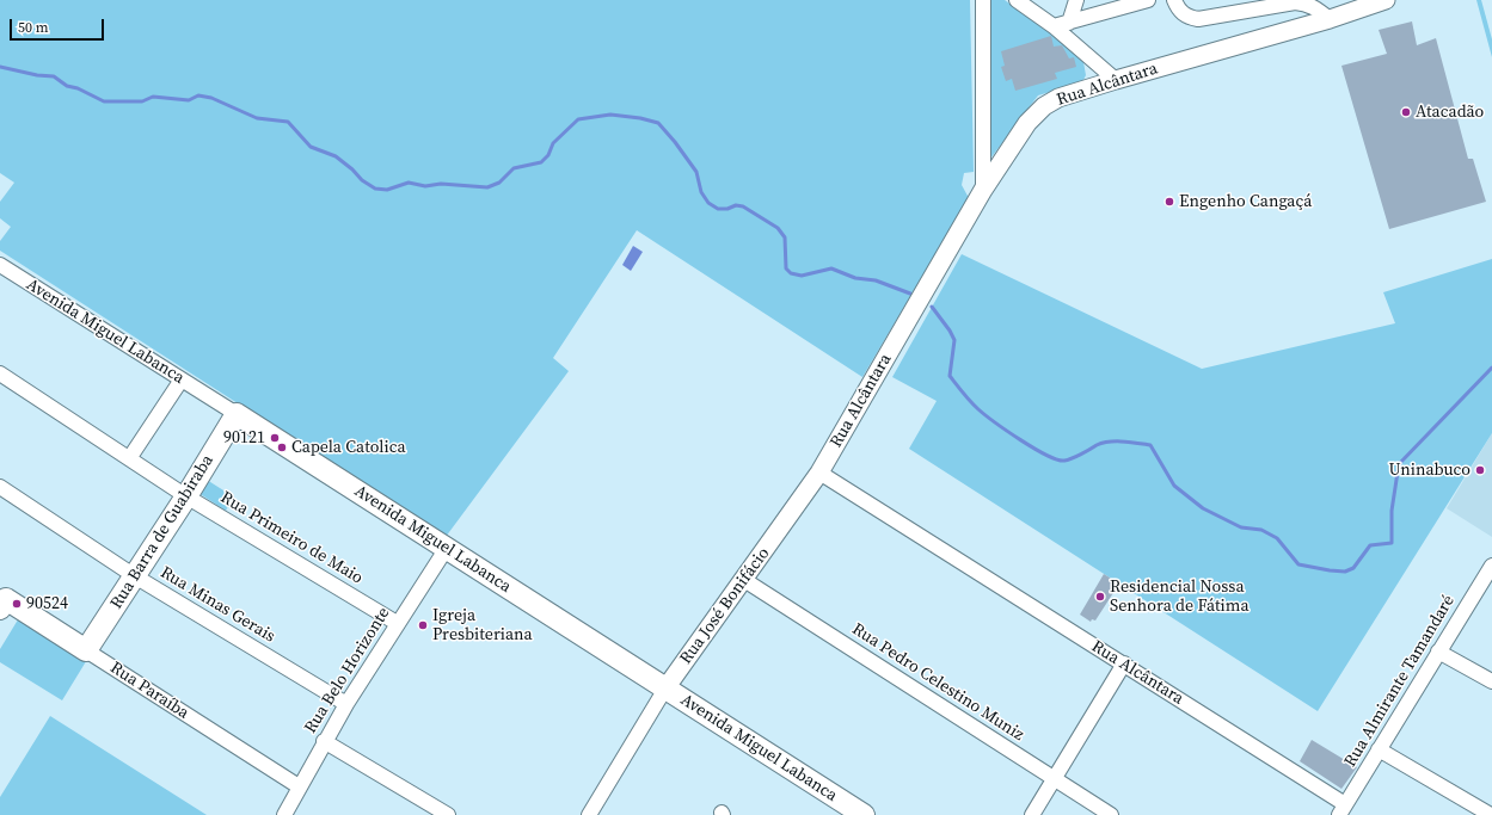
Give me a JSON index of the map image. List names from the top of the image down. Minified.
{"streets":{"main road":["Avenida Miguel Labanca","Rua Barra de Guabiraba","Rua Paraíba"],"street":["Rua Alcântara","Rua Primeiro de Maio","Rua Minas Gerais","Rua José Bonifácio","Rua Belo Horizonte","Rua Almirante Tamandaré","Rua Pedro Celestino Muniz"]},"crossings":[["Rua Alcântara","Rua José Bonifácio"],["Rua Alcântara","Rua Almirante Tamandaré"],["Avenida Miguel Labanca","Rua Barra de Guabiraba"],["Avenida Miguel Labanca","Rua José Bonifácio"],["Avenida Miguel Labanca","Rua Belo Horizonte"],["Rua Barra de Guabiraba","Rua Primeiro de Maio"],["Rua Barra de Guabiraba","Rua Minas Gerais"],["Rua Barra de Guabiraba","Rua Paraíba"],["Rua Primeiro de Maio","Rua Belo Horizonte"],["Rua Minas Gerais","Rua Belo Horizonte"],["Rua José Bonifácio","Rua Pedro Celestino Muniz"],["Rua Belo Horizonte","Rua Paraíba"]],"places":["Atacadão","Engenho Cangaçá","90121","Capela Catolica","Uninabuco","Residencial Nossa Senhora de Fátima","90524","Igreja Presbiteriana"],"scale_bar":"50 m"}
